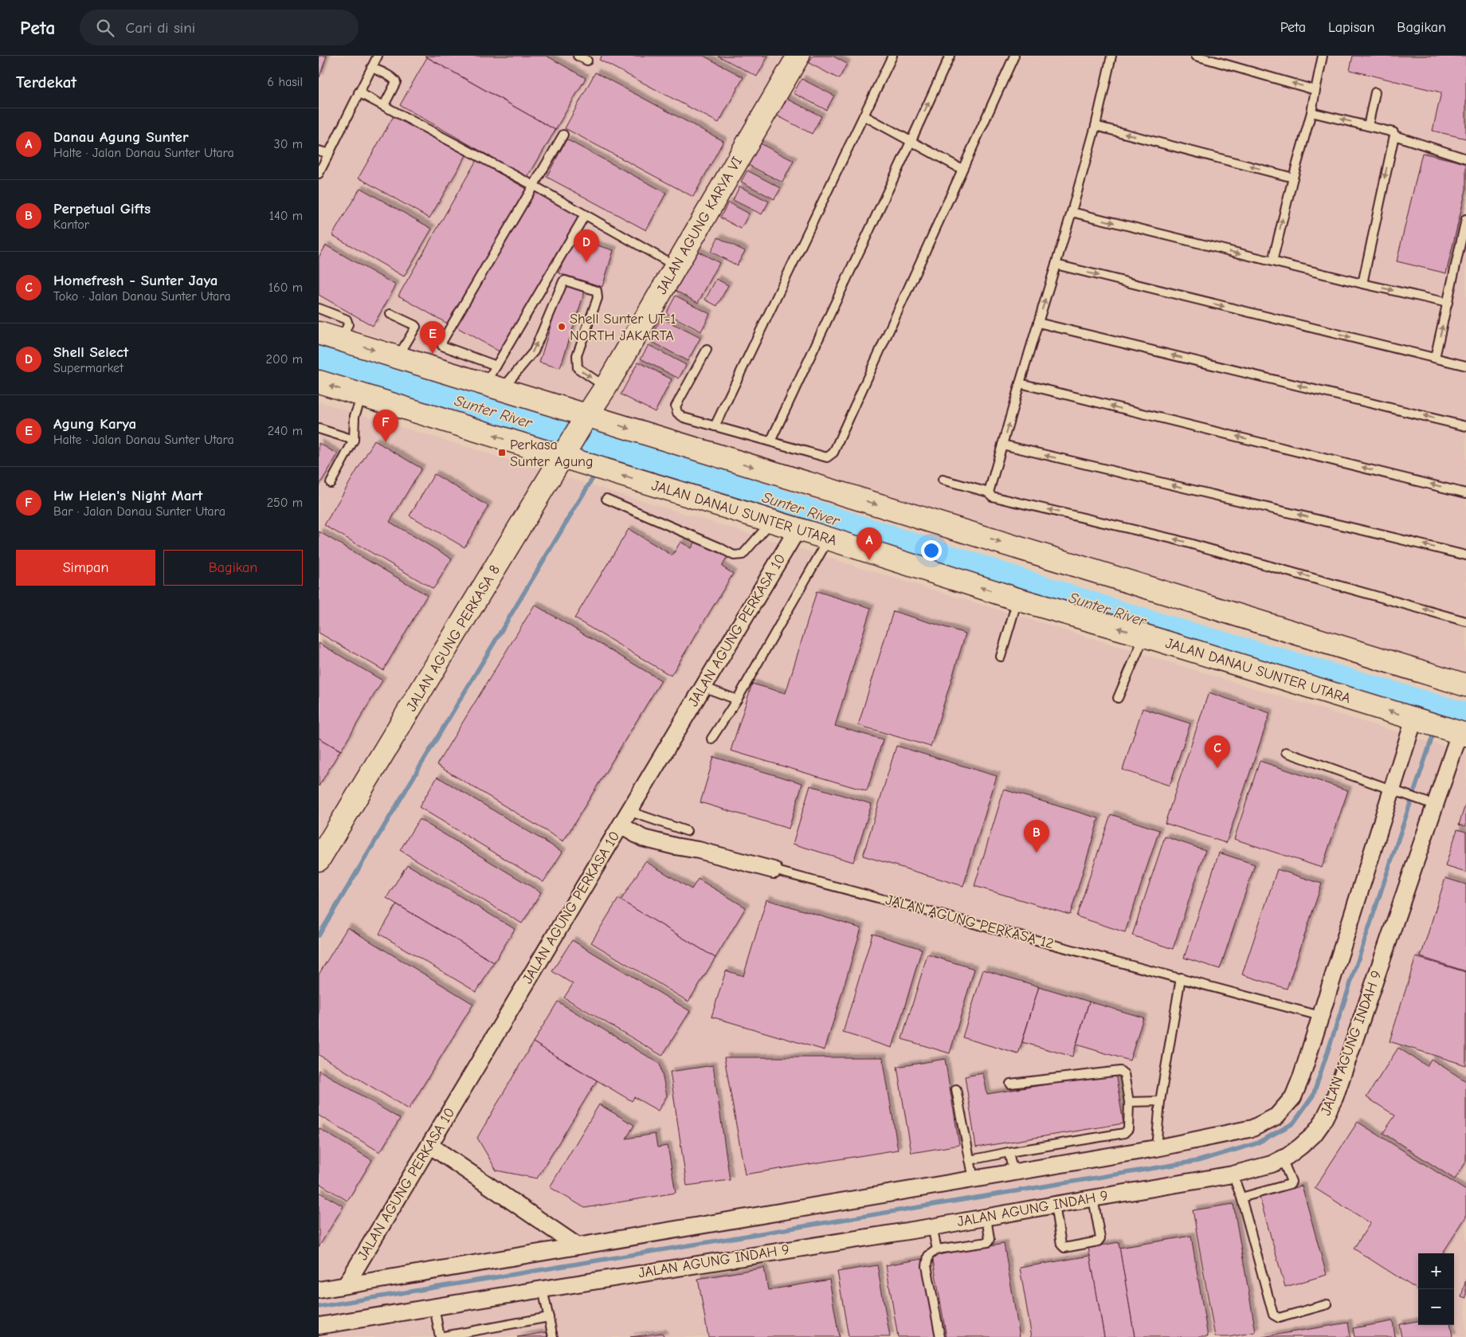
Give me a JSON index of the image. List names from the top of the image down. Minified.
{"streets":{"main road":["JALAN AGUNG KARYA VI","JALAN DANAU SUNTER UTARA","JALAN AGUNG PERKASA 8"],"street":["JALAN AGUNG PERKASA 10","JALAN AGUNG PERKASA 12","JALAN AGUNG INDAH 9"]},"crossings":[["JALAN AGUNG KARYA VI","JALAN AGUNG PERKASA 8"],["JALAN DANAU SUNTER UTARA","JALAN AGUNG PERKASA 10"],["JALAN DANAU SUNTER UTARA","JALAN AGUNG PERKASA 8"],["JALAN DANAU SUNTER UTARA","JALAN AGUNG INDAH 9"],["JALAN AGUNG PERKASA 10","JALAN AGUNG PERKASA 12"]],"water":["Sunter River"],"places":{"other":["Shell Sunter UT-1 NORTH JAKARTA"],"transit":["Perkasa Sunter Agung"]},"page":{"header":"Peta","search":"Cari di sini","nav":["Peta","Lapisan","Bagikan"],"heading":["Terdekat","6 hasil"],"list":[{"mark":"A","name":"Danau Agung Sunter","note":"Halte · Jalan Danau Sunter Utara","value":"30 m"},{"mark":"B","name":"Perpetual Gifts","note":"Kantor","value":"140 m"},{"mark":"C","name":"Homefresh - Sunter Jaya","note":"Toko · Jalan Danau Sunter Utara","value":"160 m"},{"mark":"D","name":"Shell Select","note":"Supermarket","value":"200 m"},{"mark":"E","name":"Agung Karya","note":"Halte · Jalan Danau Sunter Utara","value":"240 m"},{"mark":"F","name":"Hw Helen's Night Mart","note":"Bar · Jalan Danau Sunter Utara","value":"250 m"}],"pins":["D","E","F","A","C","B"],"buttons":["Simpan","Bagikan"],"map_buttons":["+","−"]}}
